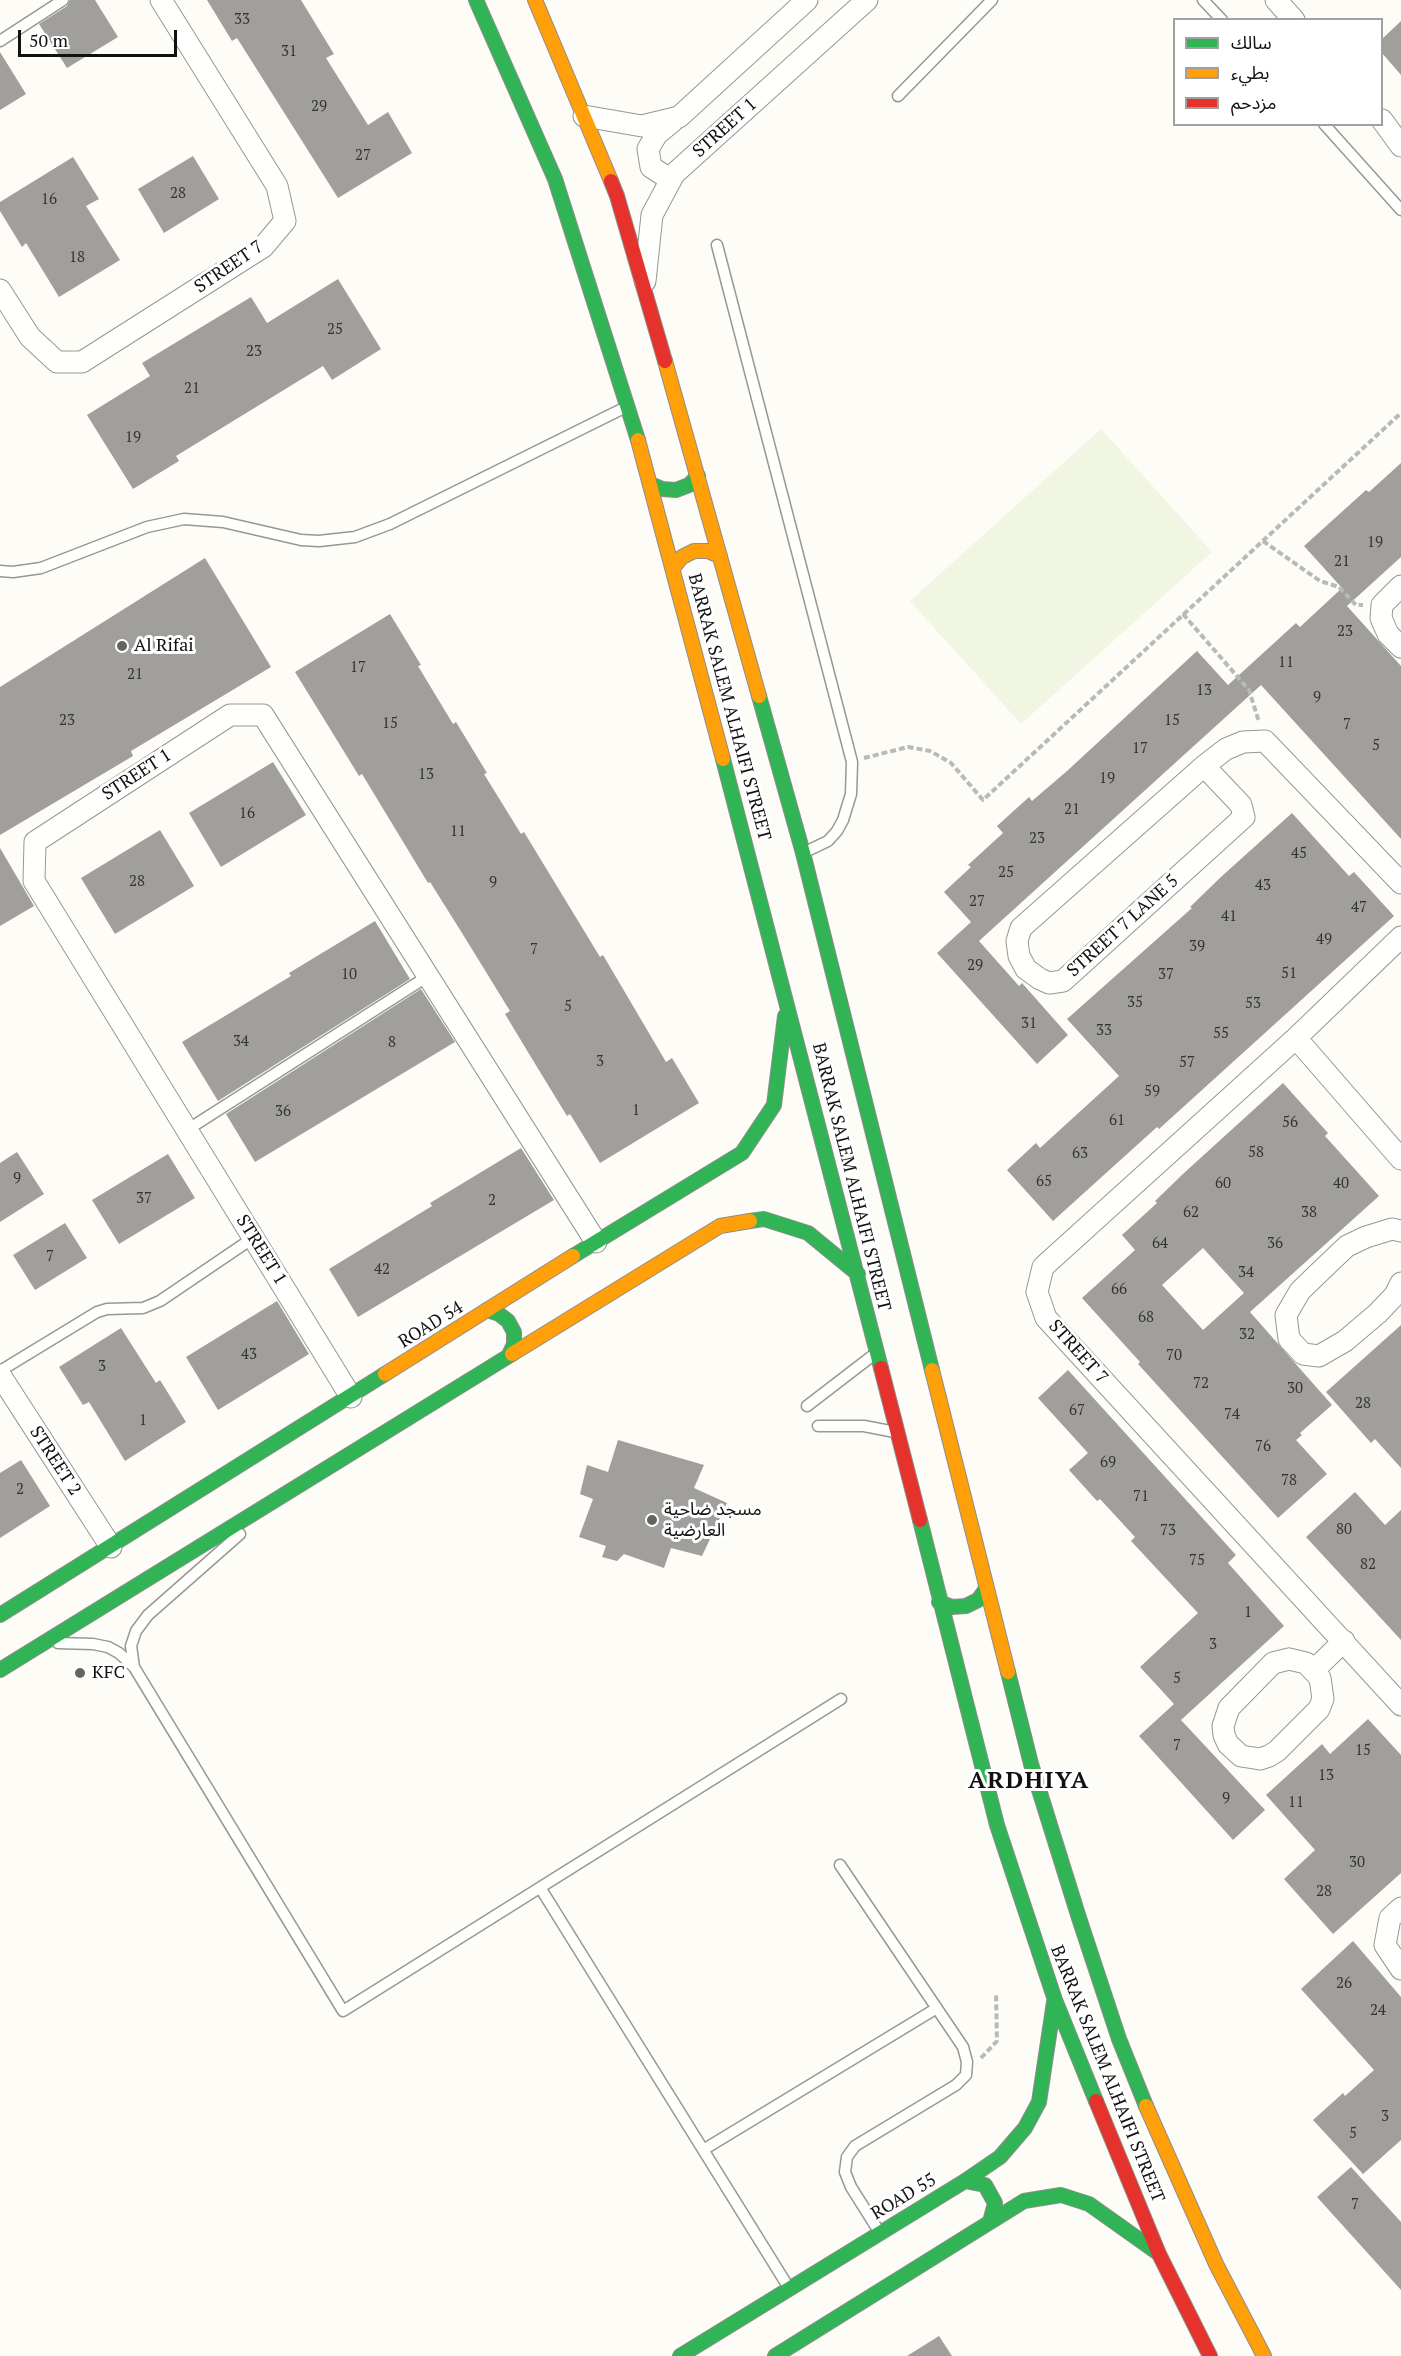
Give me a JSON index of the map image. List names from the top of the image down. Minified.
{"streets":{"main road":["BARRAK SALEM ALHAIFI STREET","ROAD 54","ROAD 55"],"street":["STREET 1","STREET 7","STREET 7 LANE 5","STREET 2"]},"crossings":[["STREET 1","BARRAK SALEM ALHAIFI STREET"],["STREET 1","ROAD 54"],["BARRAK SALEM ALHAIFI STREET","ROAD 54"],["BARRAK SALEM ALHAIFI STREET","ROAD 55"],["ROAD 54","STREET 2"]],"districts":["ARDHIYA"],"places":["Al Rifai","مسجد ضاحية العارضية","KFC"],"house_numbers":["33","31","29","27","28","16","18","25","23","21","19","19","21","23","11","17","21","13","9","23","15","15","7","5","17","13","19","21","16","11","23","45","25","28","9","43","27","47","41","49","39","7","29","51","10","37","35","53","5","31","33","55","34","8","3","57","59","1","36","61","56","58","63","9","65","60","40","37","2","62","38","64","36","7","42","34","66","68","32","43","70","3","72","30","28","67","74","1","76","69","78","2","71","80","73","75","82","1","3","5","7","15","13","9","11","30","28","26","24","3","5","7"],"legend":["سالك","بطيء","مزدحم"],"scale_bar":"50 m"}
